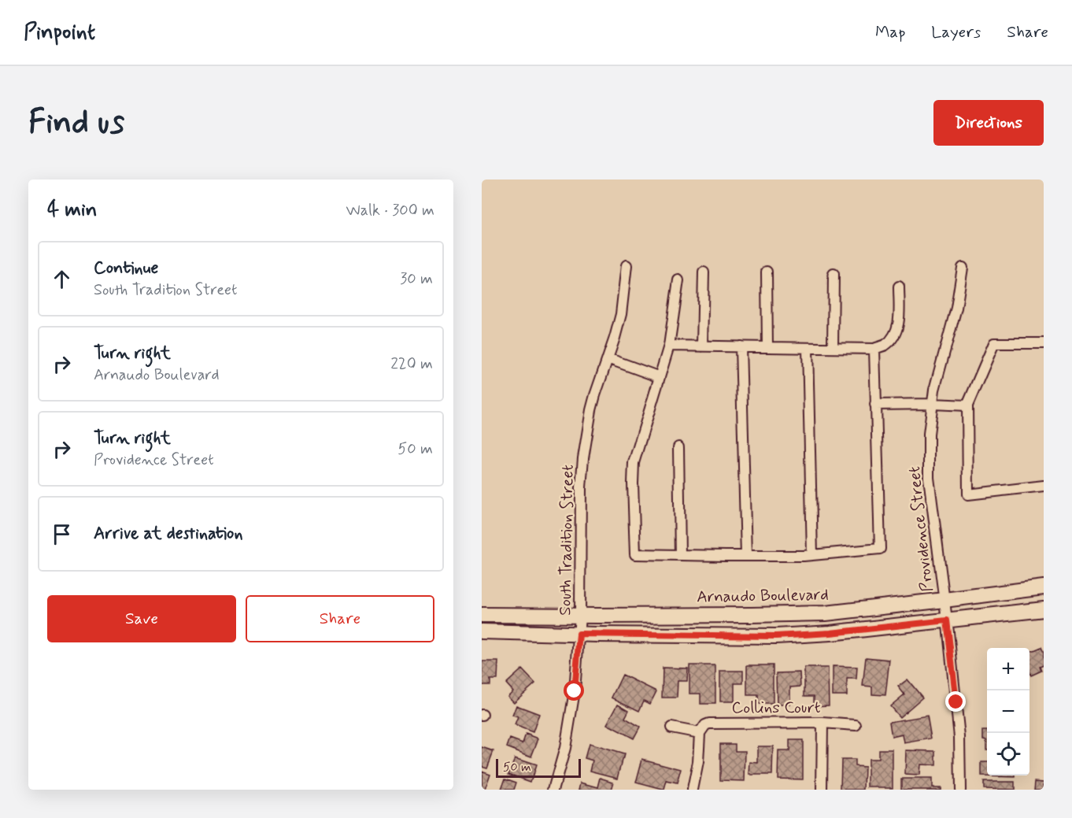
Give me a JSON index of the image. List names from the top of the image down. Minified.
{"streets":{"street":["Providence Street","South Tradition Street","Arnaudo Boulevard","Collins Court"]},"crossings":[["Providence Street","Arnaudo Boulevard"],["South Tradition Street","Arnaudo Boulevard"]],"scale_bar":"50 m","page":{"header":"Pinpoint","nav":["Map","Layers","Share"],"buttons":["Directions",["Save","Share"]],"title":"Find us","heading":["4 min","Walk · 300 m"],"list":[["Continue","South Tradition Street","30 m"],["Turn right","Arnaudo Boulevard","220 m"],["Turn right","Providence Street","50 m"],"Arrive at destination"],"map_buttons":["+","−"],"scale":"50 m"}}
